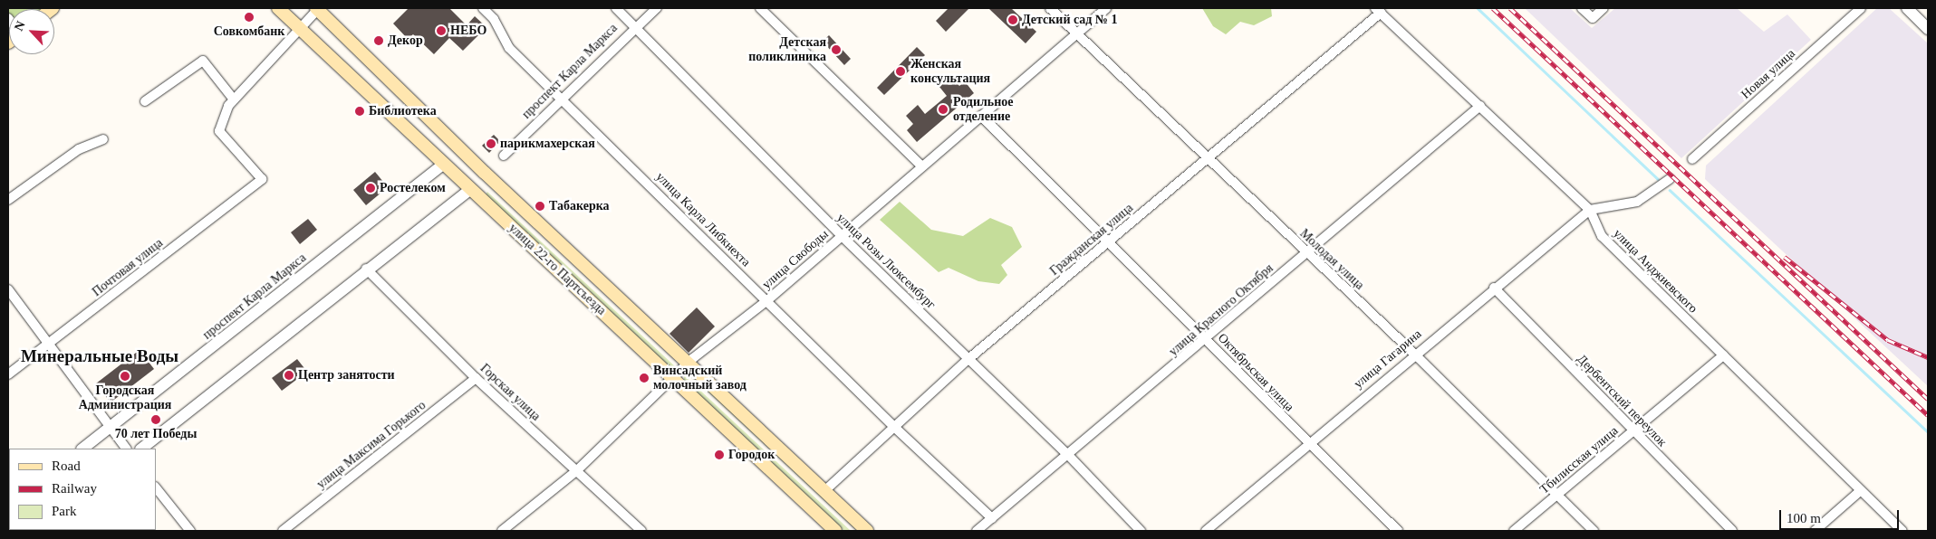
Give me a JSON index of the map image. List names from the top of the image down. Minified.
{"streets":{"main road":["улица 22-го Партсъезда"],"street":["проспект Карла Маркса","Новая улица","улица Карла Либкнехта","Гражданская улица","улица Свободы","Молодая улица","улица Розы Люксембург","Почтовая улица","улица Анджиевского","улица Красного Октября","улица Гагарина","Октябрьская улица","Горская улица","Дербентский переулок","улица Максима Горького","Тбилисская улица"]},"crossings":[["проспект Карла Маркса","улица Карла Либкнехта"],["проспект Карла Маркса","улица Розы Люксембург"],["проспект Карла Маркса","улица 22-го Партсъезда"],["улица Карла Либкнехта","Гражданская улица"],["улица Карла Либкнехта","улица Свободы"],["улица Карла Либкнехта","улица Красного Октября"],["Гражданская улица","Молодая улица"],["Гражданская улица","улица Розы Люксембург"],["Гражданская улица","улица 22-го Партсъезда"],["Гражданская улица","улица Анджиевского"],["Гражданская улица","Октябрьская улица"],["улица Свободы","Молодая улица"],["улица Свободы","улица Розы Люксембург"],["улица Свободы","улица 22-го Партсъезда"],["улица Свободы","Октябрьская улица"],["улица Свободы","Горская улица"],["Молодая улица","улица Красного Октября"],["Молодая улица","улица Гагарина"],["Молодая улица","Тбилисская улица"],["улица Розы Люксембург","улица Красного Октября"],["улица Анджиевского","улица Красного Октября"],["улица Анджиевского","улица Гагарина"],["улица Анджиевского","Тбилисская улица"],["улица Красного Октября","Октябрьская улица"],["улица Гагарина","Октябрьская улица"],["улица Гагарина","Дербентский переулок"],["Горская улица","улица Максима Горького"],["Дербентский переулок","Тбилисская улица"]],"districts":["Минеральные Воды"],"places":["Совкомбанк","Детский сад № 1","НЕБО","Декор","Детская поликлиника","Женская консультация","Родильное отделение","Библиотека","парикмахерская","Ростелеком","Табакерка","Центр занятости","Городская Администрация","Винсадский молочный завод","70 лет Победы","Городок"],"legend":["Road","Railway","Park"],"scale_bar":"100 m","north":"top left"}
